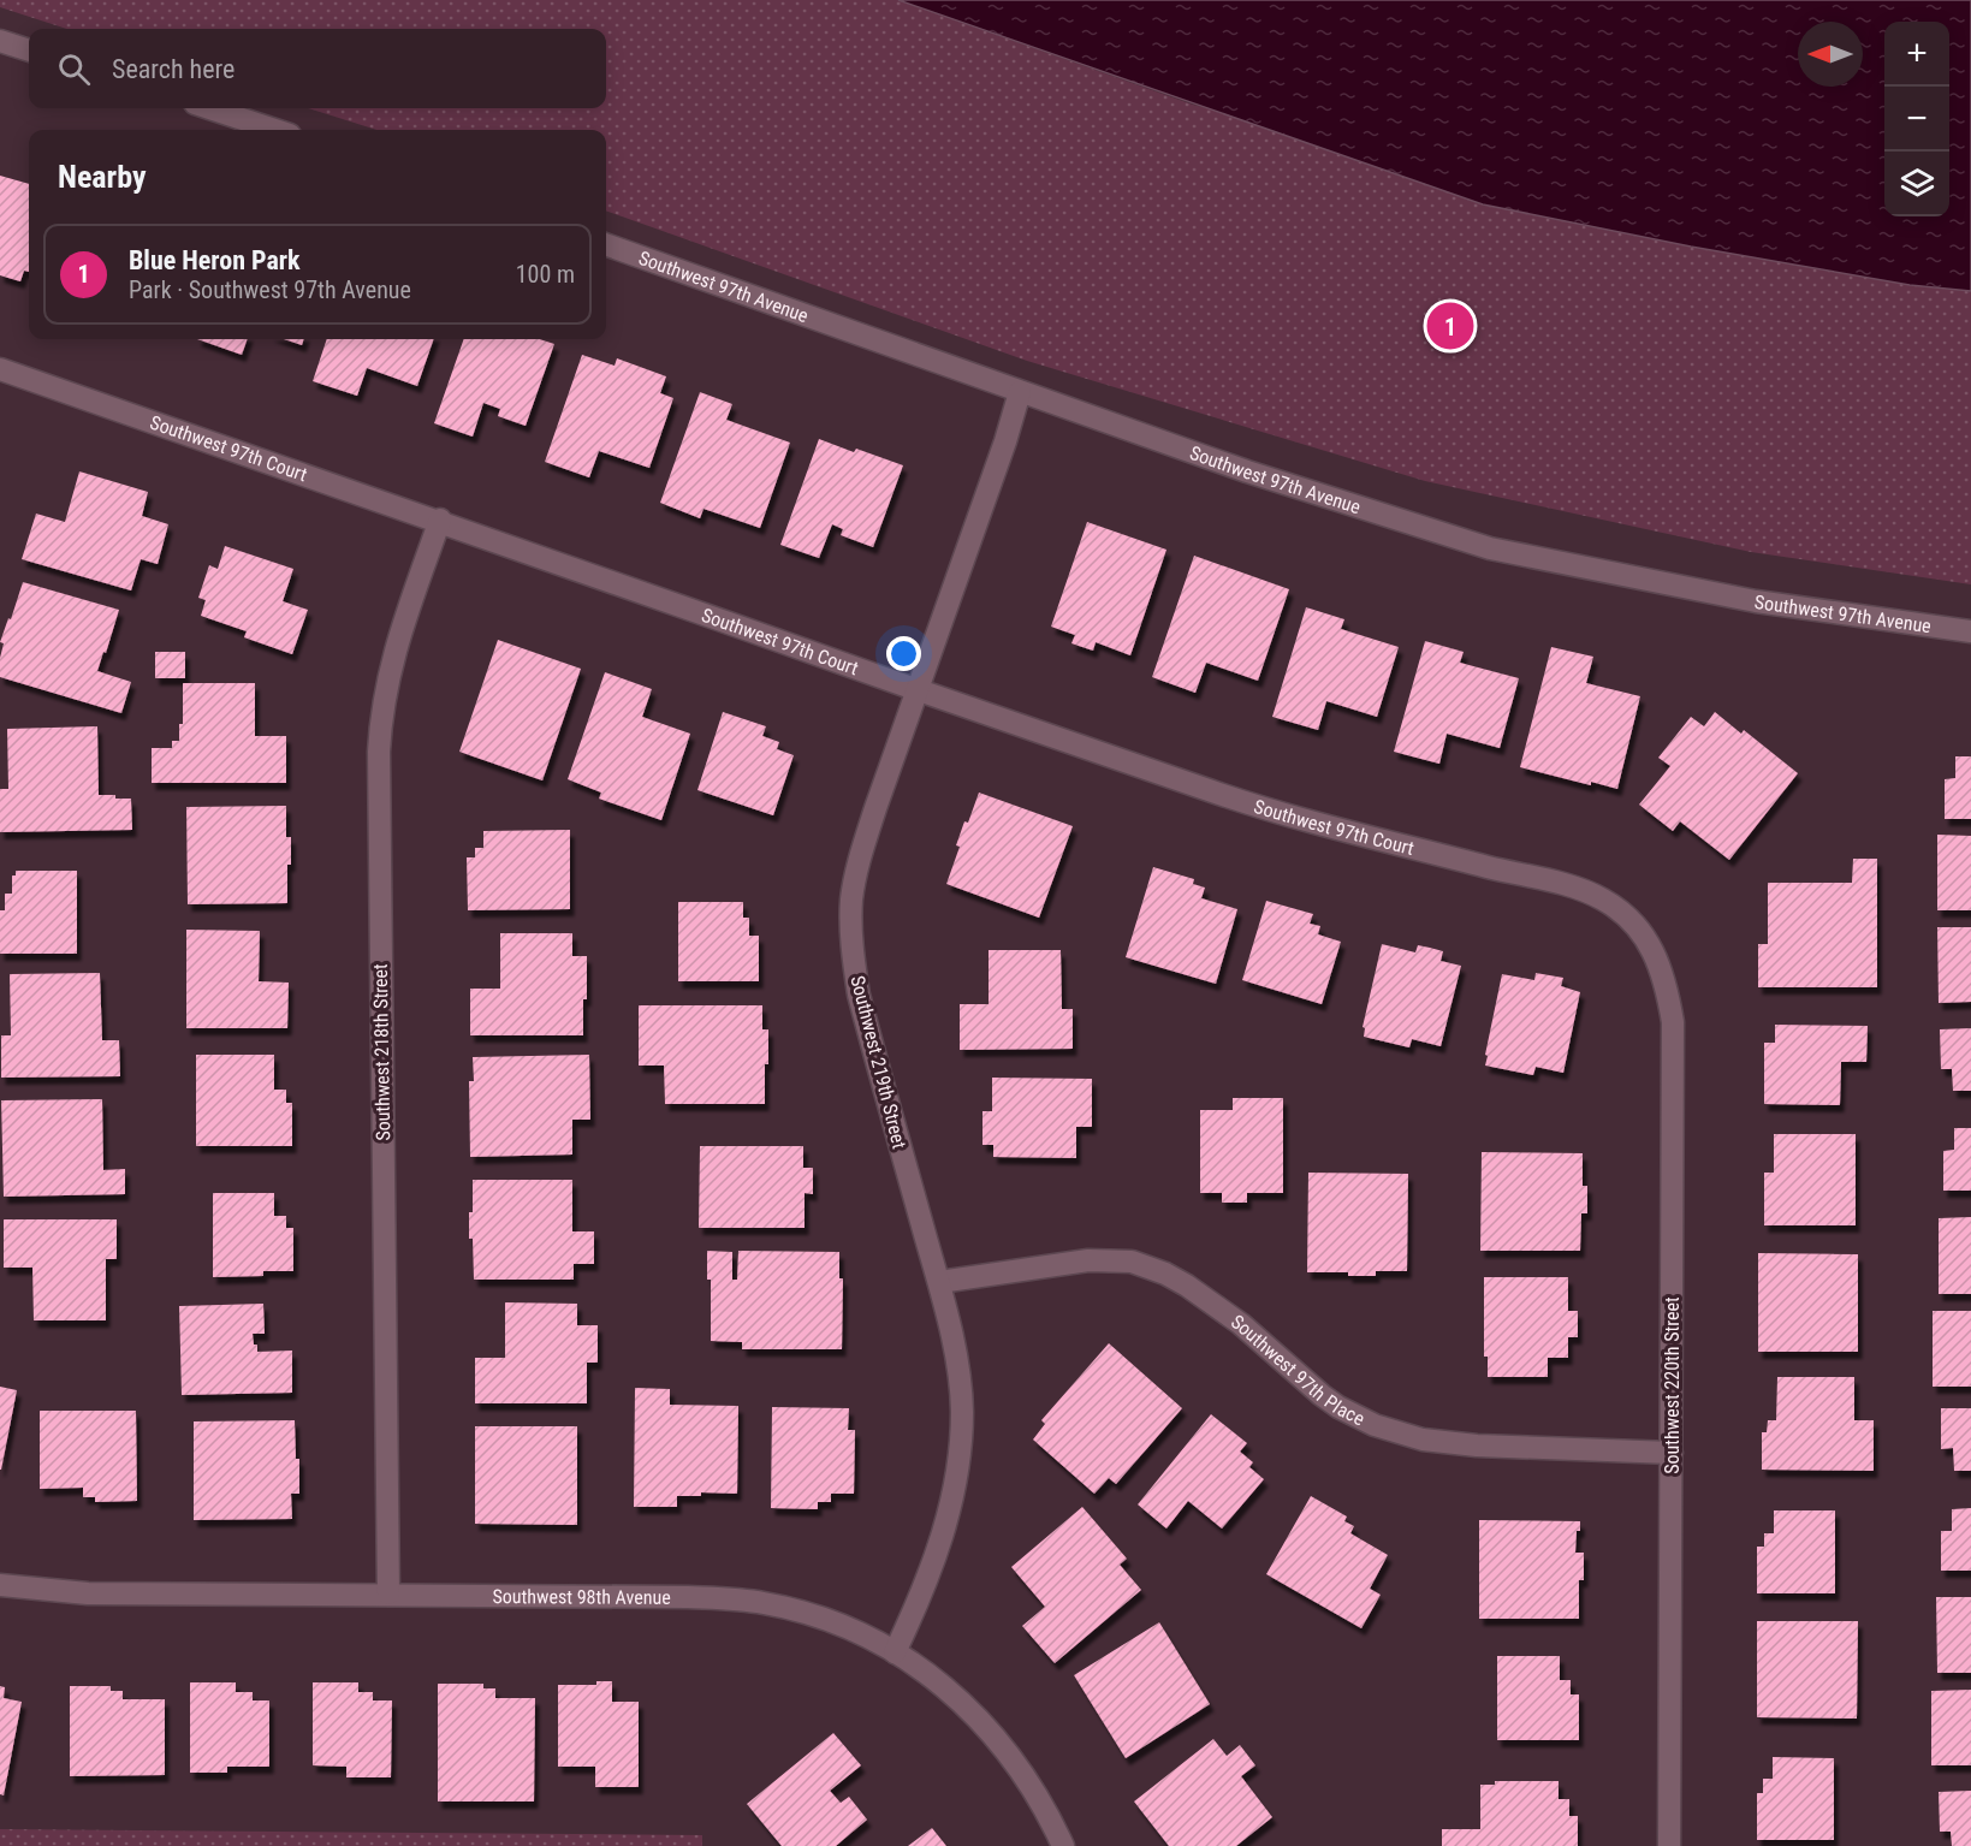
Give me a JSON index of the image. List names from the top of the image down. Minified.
{"streets":{"street":["Southwest 97th Avenue","Southwest 97th Court","Southwest 218th Street","Southwest 219th Street","Southwest 97th Place","Southwest 220th Street","Southwest 98th Avenue"]},"crossings":[["Southwest 97th Avenue","Southwest 219th Street"],["Southwest 97th Court","Southwest 218th Street"],["Southwest 97th Court","Southwest 219th Street"],["Southwest 97th Court","Southwest 220th Street"],["Southwest 218th Street","Southwest 98th Avenue"],["Southwest 219th Street","Southwest 97th Place"],["Southwest 219th Street","Southwest 98th Avenue"],["Southwest 97th Place","Southwest 220th Street"]],"north":"left","page":{"map_buttons":["+","−"],"search":"Search here","heading":"Nearby","list":[{"mark":"1","name":"Blue Heron Park","note":"Park · Southwest 97th Avenue","value":"100 m"}],"pins":"1"}}
